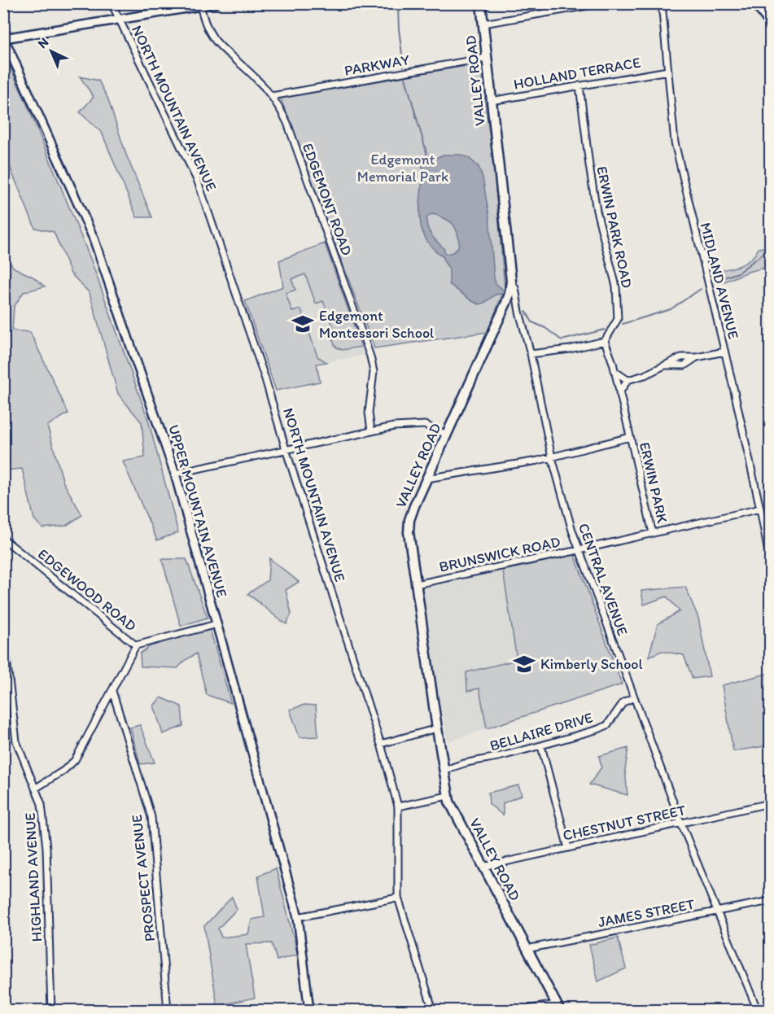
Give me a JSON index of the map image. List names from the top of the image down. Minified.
{"streets":{"main road":["VALLEY ROAD"],"street":["PARKWAY","HOLLAND TERRACE","NORTH MOUNTAIN AVENUE","EDGEMONT ROAD","ERWIN PARK ROAD","MIDLAND AVENUE","ERWIN PARK","UPPER MOUNTAIN AVENUE","BRUNSWICK ROAD","CENTRAL AVENUE","EDGEWOOD ROAD","BELLAIRE DRIVE","CHESTNUT STREET","HIGHLAND AVENUE","PROSPECT AVENUE","JAMES STREET"]},"crossings":[["PARKWAY","VALLEY ROAD"],["PARKWAY","EDGEMONT ROAD"],["HOLLAND TERRACE","VALLEY ROAD"],["HOLLAND TERRACE","ERWIN PARK ROAD"],["HOLLAND TERRACE","MIDLAND AVENUE"],["VALLEY ROAD","ERWIN PARK"],["VALLEY ROAD","BRUNSWICK ROAD"],["VALLEY ROAD","CENTRAL AVENUE"],["VALLEY ROAD","BELLAIRE DRIVE"],["VALLEY ROAD","CHESTNUT STREET"],["VALLEY ROAD","JAMES STREET"],["ERWIN PARK ROAD","ERWIN PARK"],["MIDLAND AVENUE","BRUNSWICK ROAD"],["ERWIN PARK","BRUNSWICK ROAD"],["ERWIN PARK","CENTRAL AVENUE"],["UPPER MOUNTAIN AVENUE","EDGEWOOD ROAD"],["BRUNSWICK ROAD","CENTRAL AVENUE"],["CENTRAL AVENUE","BELLAIRE DRIVE"],["CENTRAL AVENUE","CHESTNUT STREET"],["CENTRAL AVENUE","JAMES STREET"]],"parks":["Edgemont Memorial Park"],"places":{"school or university":["Edgemont Montessori School","Kimberly School"]},"north":"top left"}
